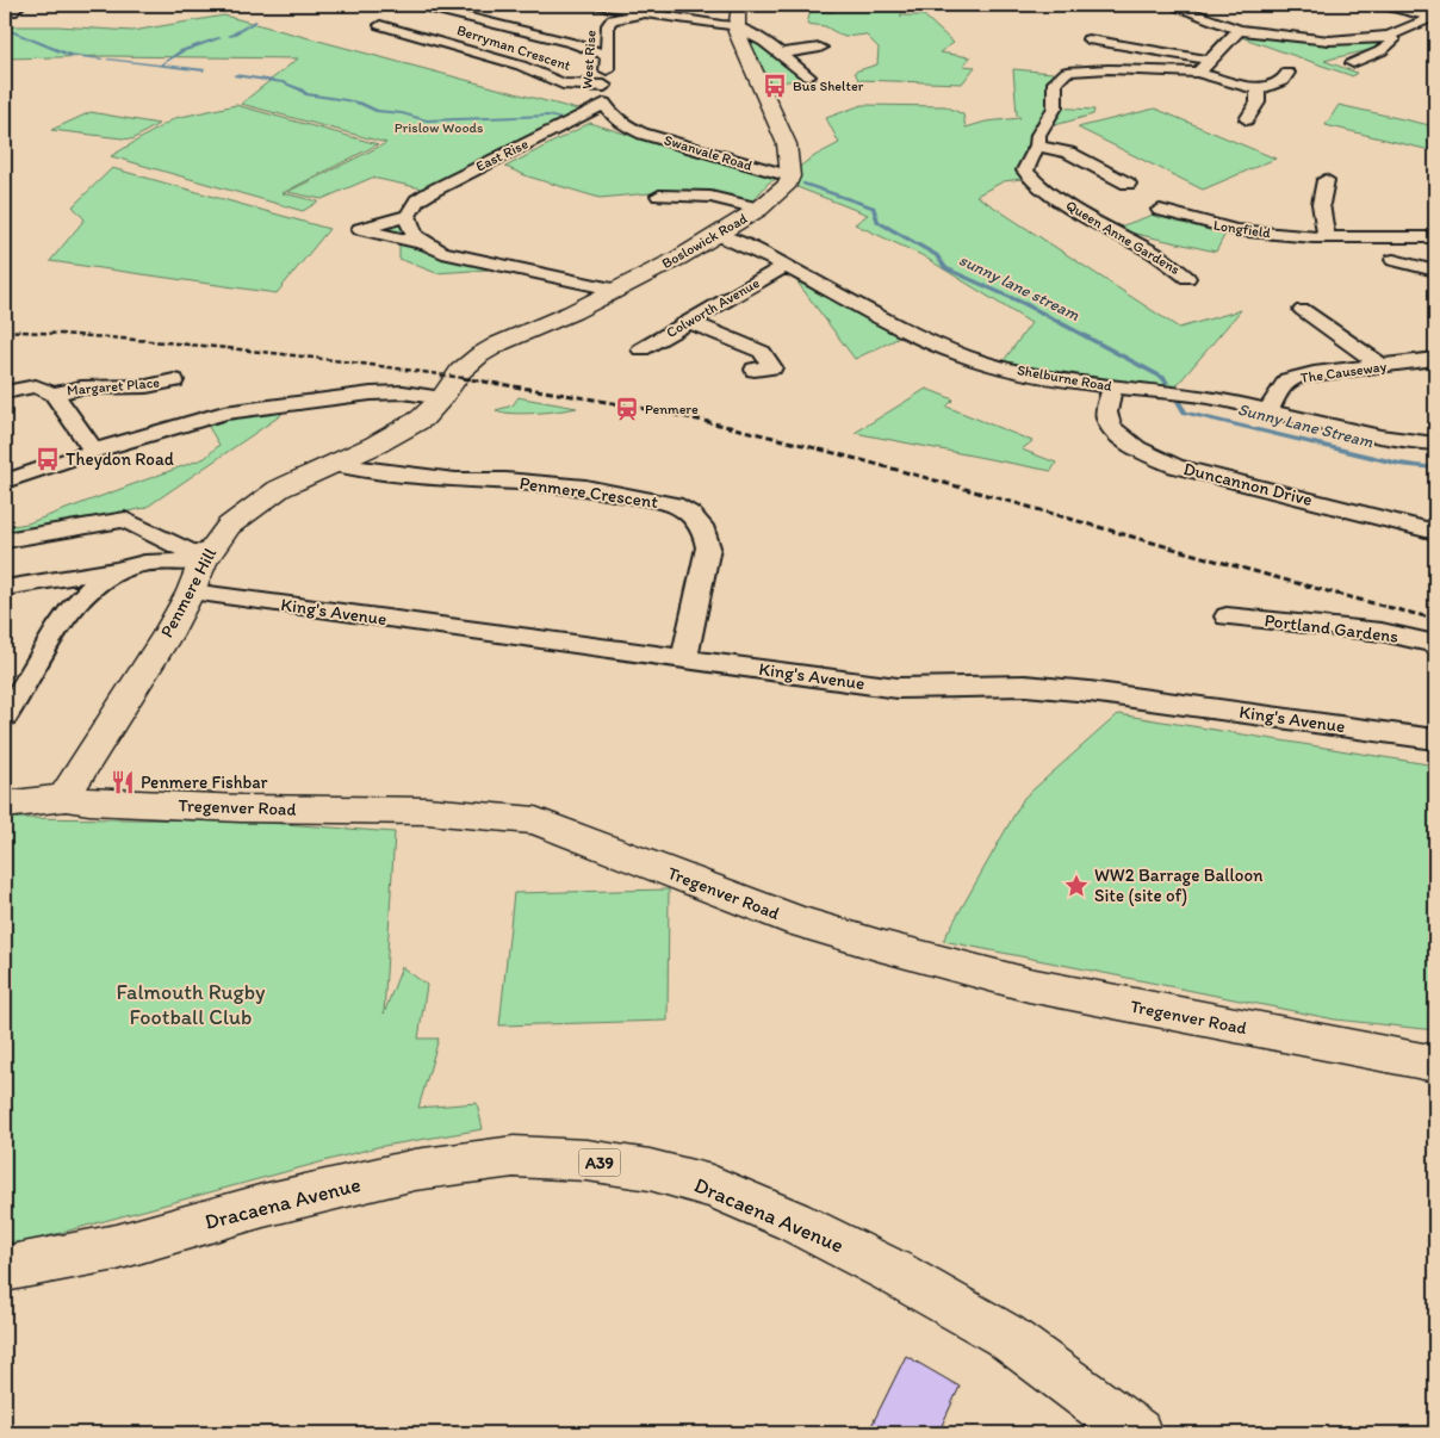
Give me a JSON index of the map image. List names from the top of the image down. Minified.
{"streets":{"street":["Berryman Crescent","West Rise","Swanvale Road","East Rise","Longfield","Queen Anne Gardens","Boslowick Road","Colworth Avenue","The Causeway","Shelburne Road","Margaret Place","Duncannon Drive","Penmere Crescent","Penmere Hill","King's Avenue","Portland Gardens","Tregenver Road","A39","Dracaena Avenue"]},"crossings":[["Berryman Crescent","West Rise"],["West Rise","Swanvale Road"],["West Rise","East Rise"],["Swanvale Road","East Rise"],["Swanvale Road","Boslowick Road"],["Boslowick Road","Shelburne Road"],["Boslowick Road","Penmere Hill"],["Colworth Avenue","Shelburne Road"],["The Causeway","Shelburne Road"],["Shelburne Road","Duncannon Drive"],["Penmere Crescent","Penmere Hill"],["Penmere Crescent","King's Avenue"],["Penmere Hill","King's Avenue"],["Penmere Hill","Tregenver Road"]],"water":["sunny lane stream","Sunny Lane Stream"],"parks":["Prislow Woods","Falmouth Rugby Football Club"],"places":{"bus stop":["Bus Shelter","Theydon Road"],"station":["Penmere"],"restaurant":["Penmere Fishbar"],"place":["WW2 Barrage Balloon Site (site of)"]}}
